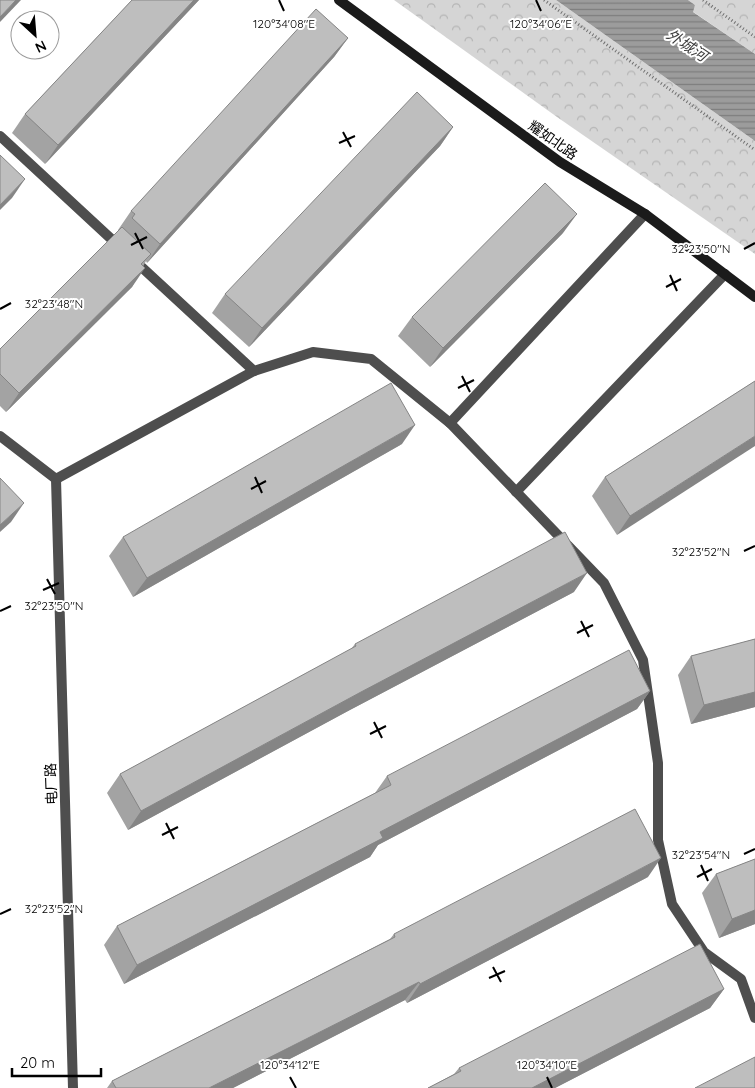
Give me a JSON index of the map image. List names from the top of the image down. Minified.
{"streets":{"street":["耀如北路","电厂路"]},"water":["外城河"],"scale_bar":"20 m","north":"bottom right","coordinates":["120°34'08\"E","120°34'06\"E","32°23'50\"N","32°23'48\"N","32°23'52\"N","32°23'54\"N","120°34'12\"E","120°34'10\"E"]}
